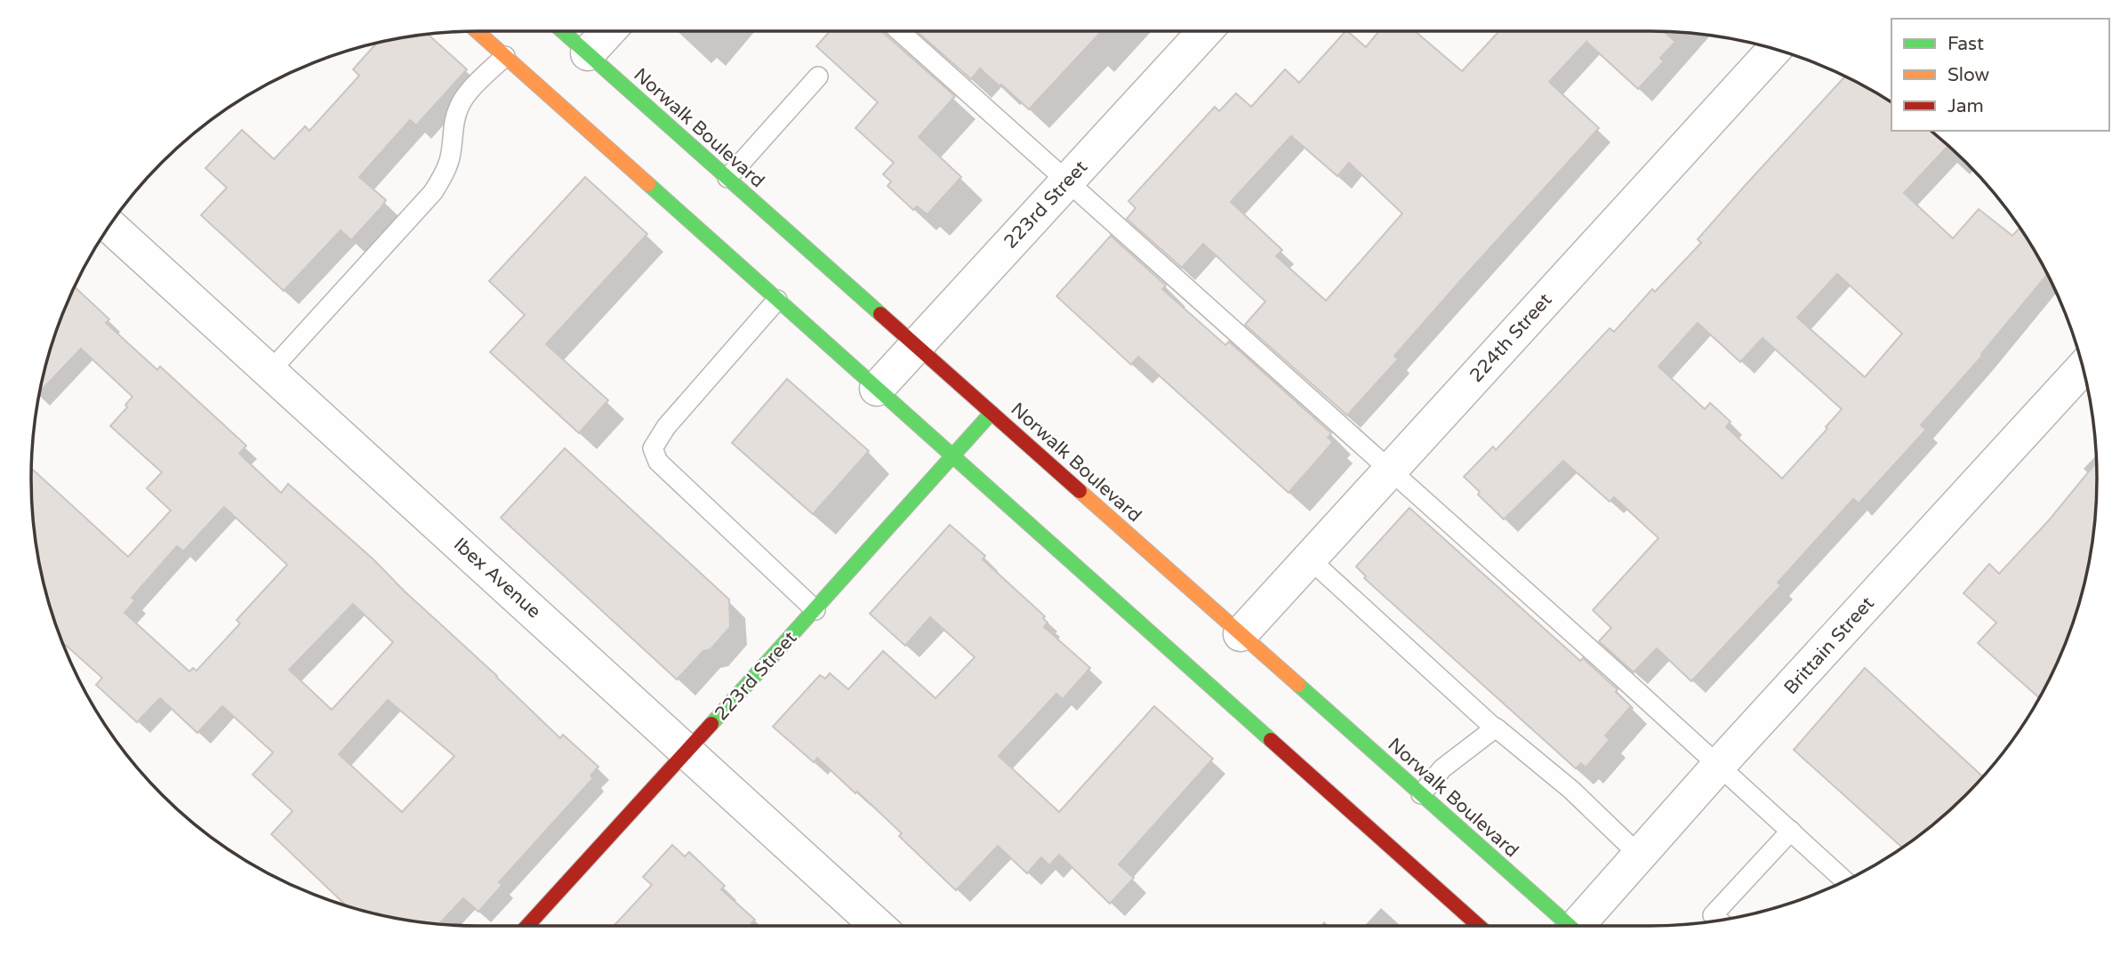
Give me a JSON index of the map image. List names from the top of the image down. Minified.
{"streets":{"main road":["Norwalk Boulevard","223rd Street"],"street":["224th Street","Ibex Avenue","Brittain Street"]},"crossings":[["Norwalk Boulevard","223rd Street"],["Norwalk Boulevard","224th Street"],["223rd Street","Ibex Avenue"]],"legend":["Fast","Slow","Jam"]}
